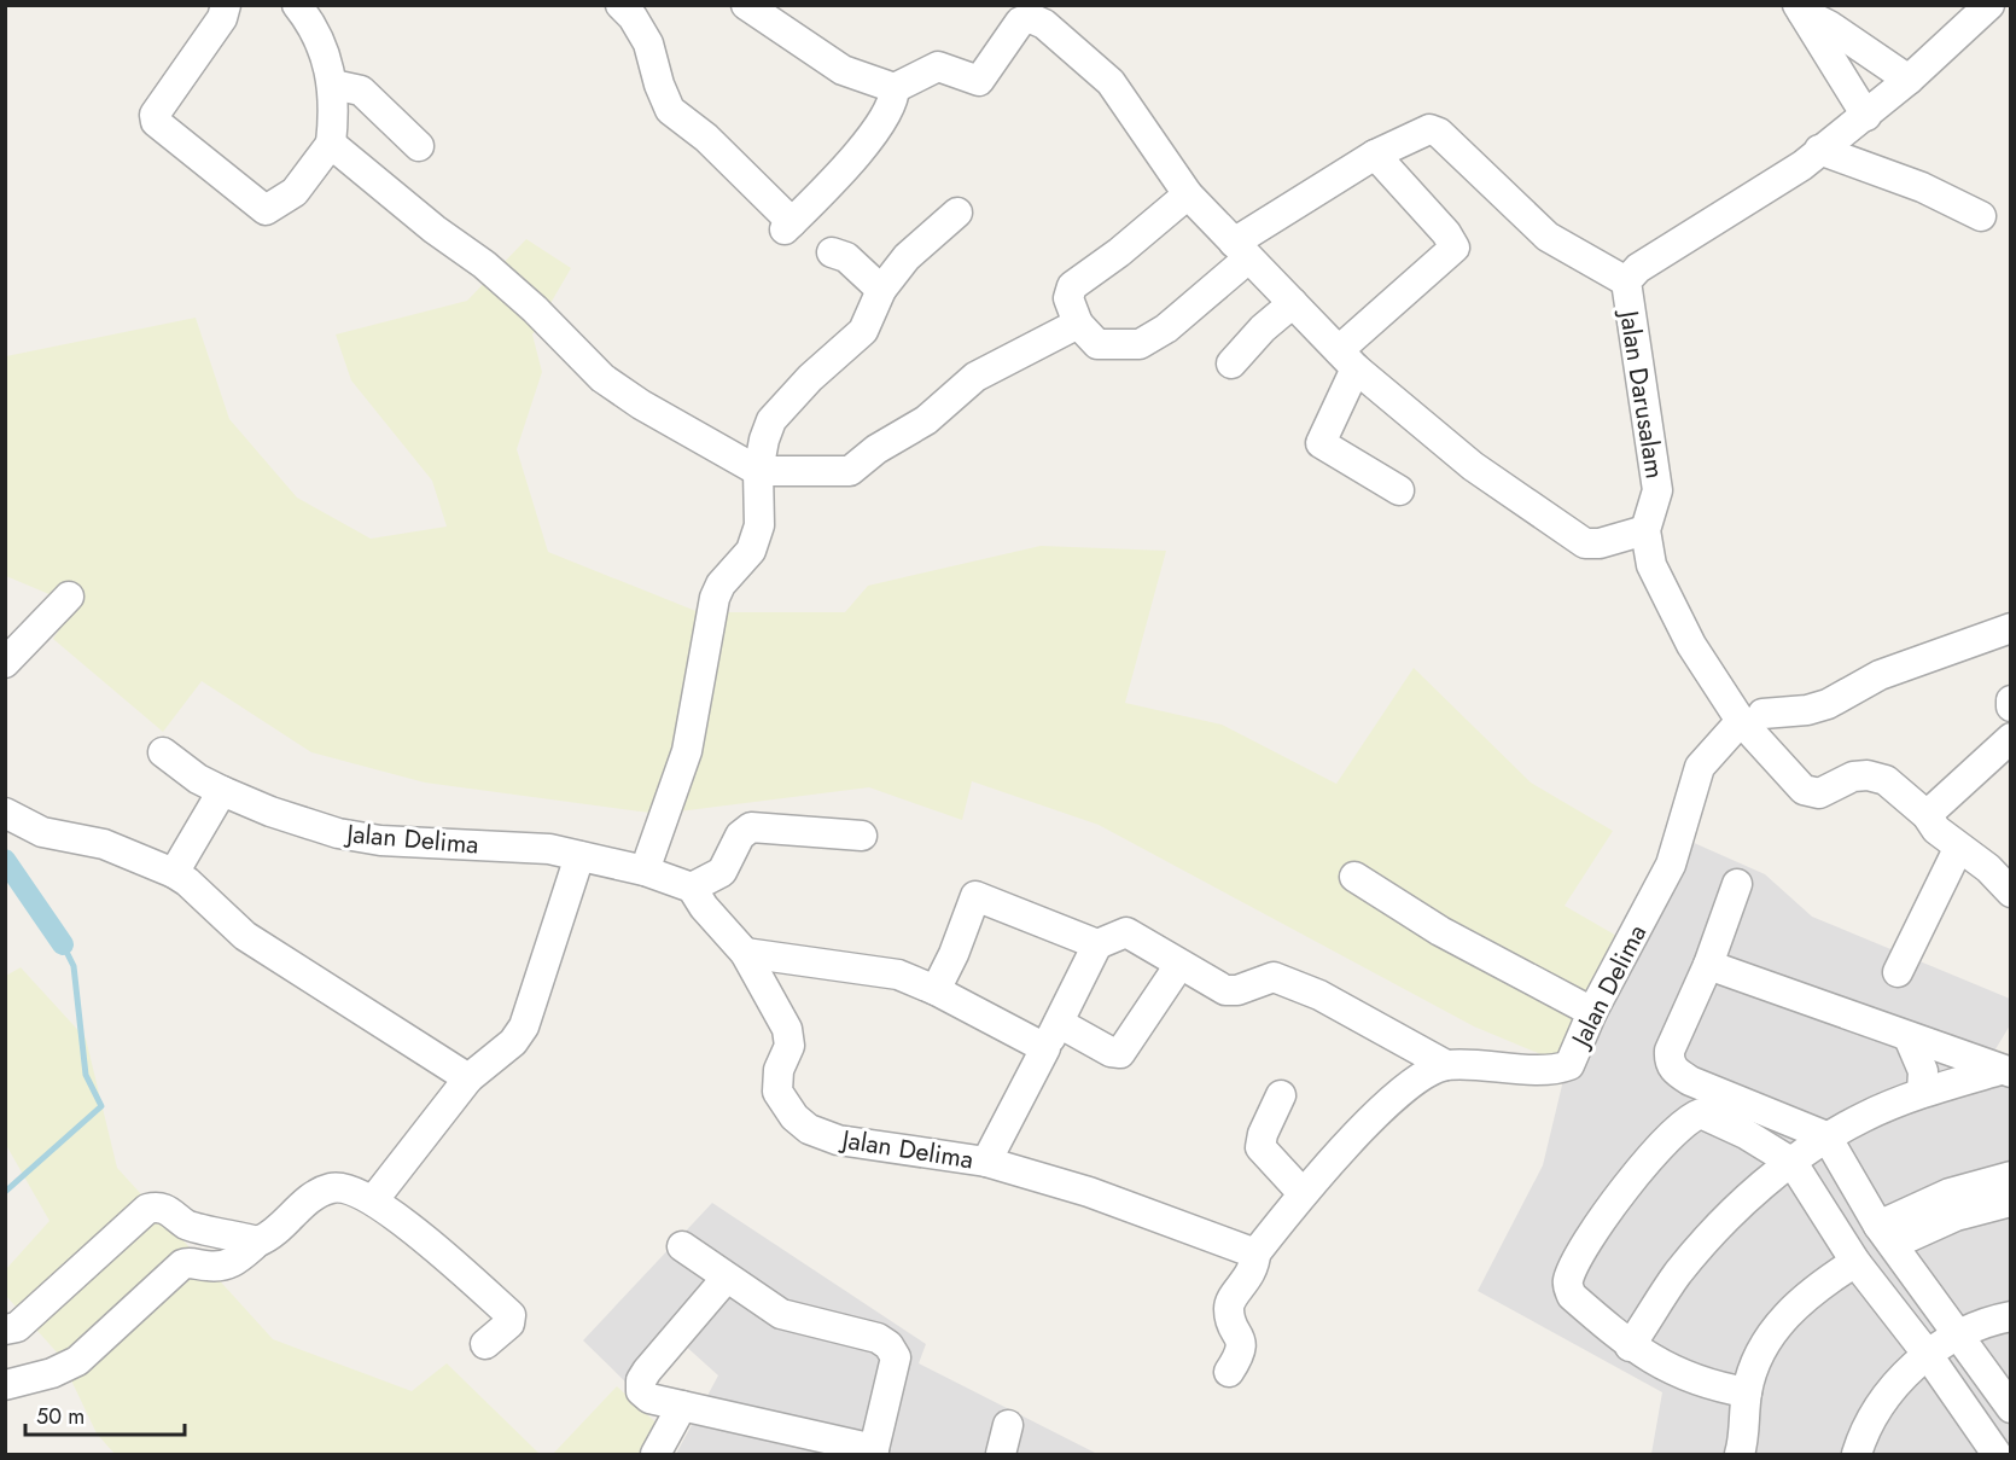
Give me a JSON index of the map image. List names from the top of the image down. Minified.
{"streets":{"street":["Jalan Darusalam","Jalan Delima"]},"crossings":[["Jalan Darusalam","Jalan Delima"]],"scale_bar":"50 m"}
